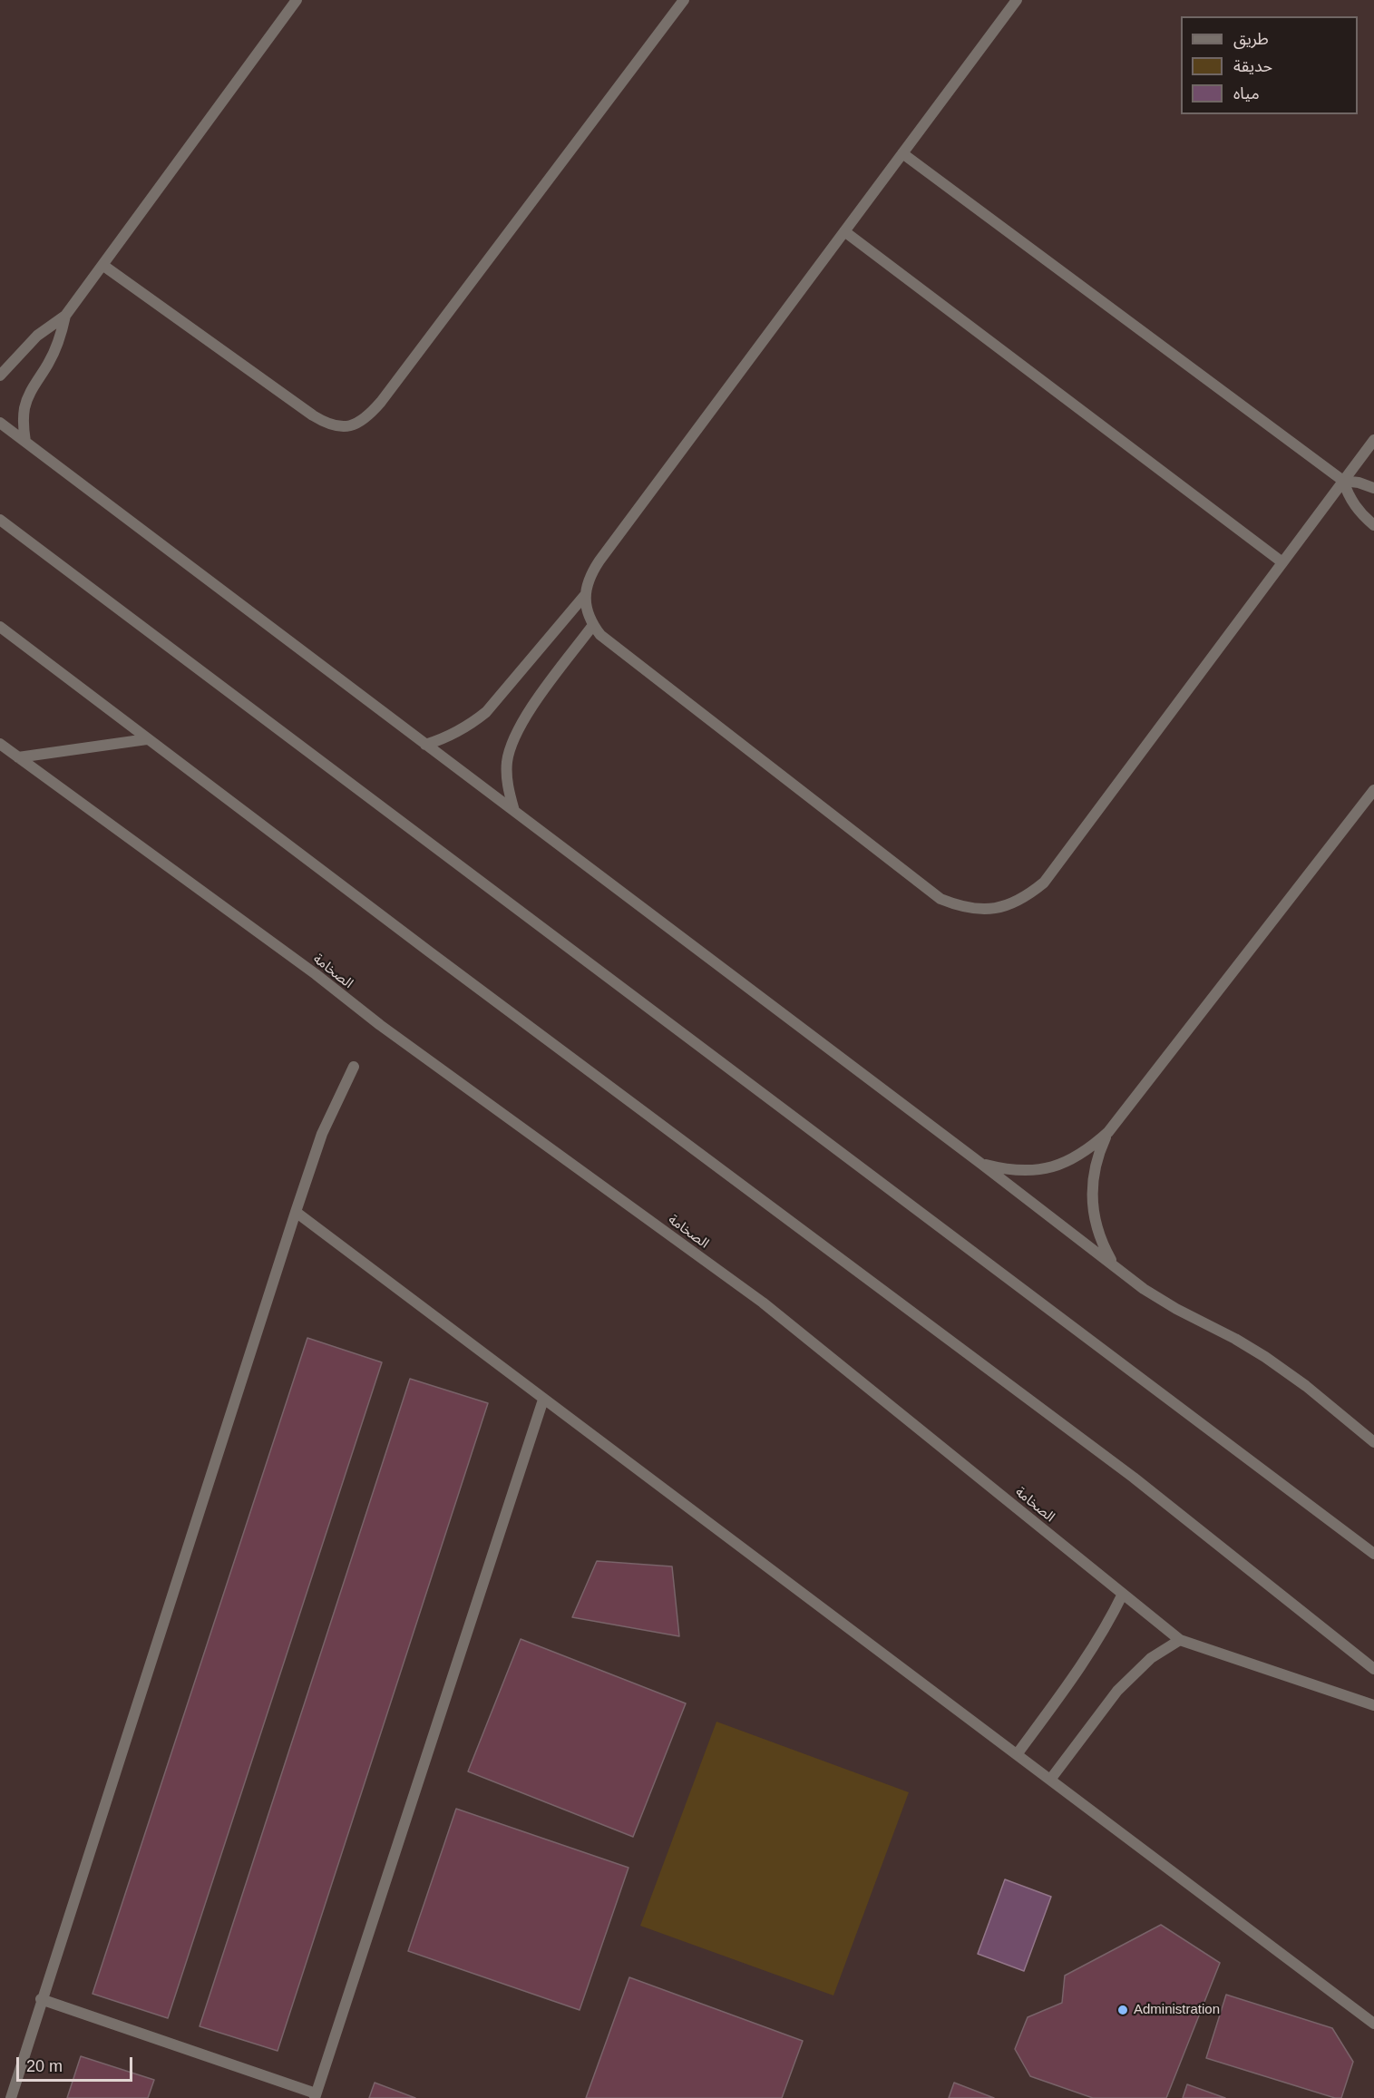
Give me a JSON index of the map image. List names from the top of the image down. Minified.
{"streets":{"street":["الصخامة"]},"places":["Administration"],"legend":["طريق","حديقة","مياه"],"scale_bar":"20 m"}
